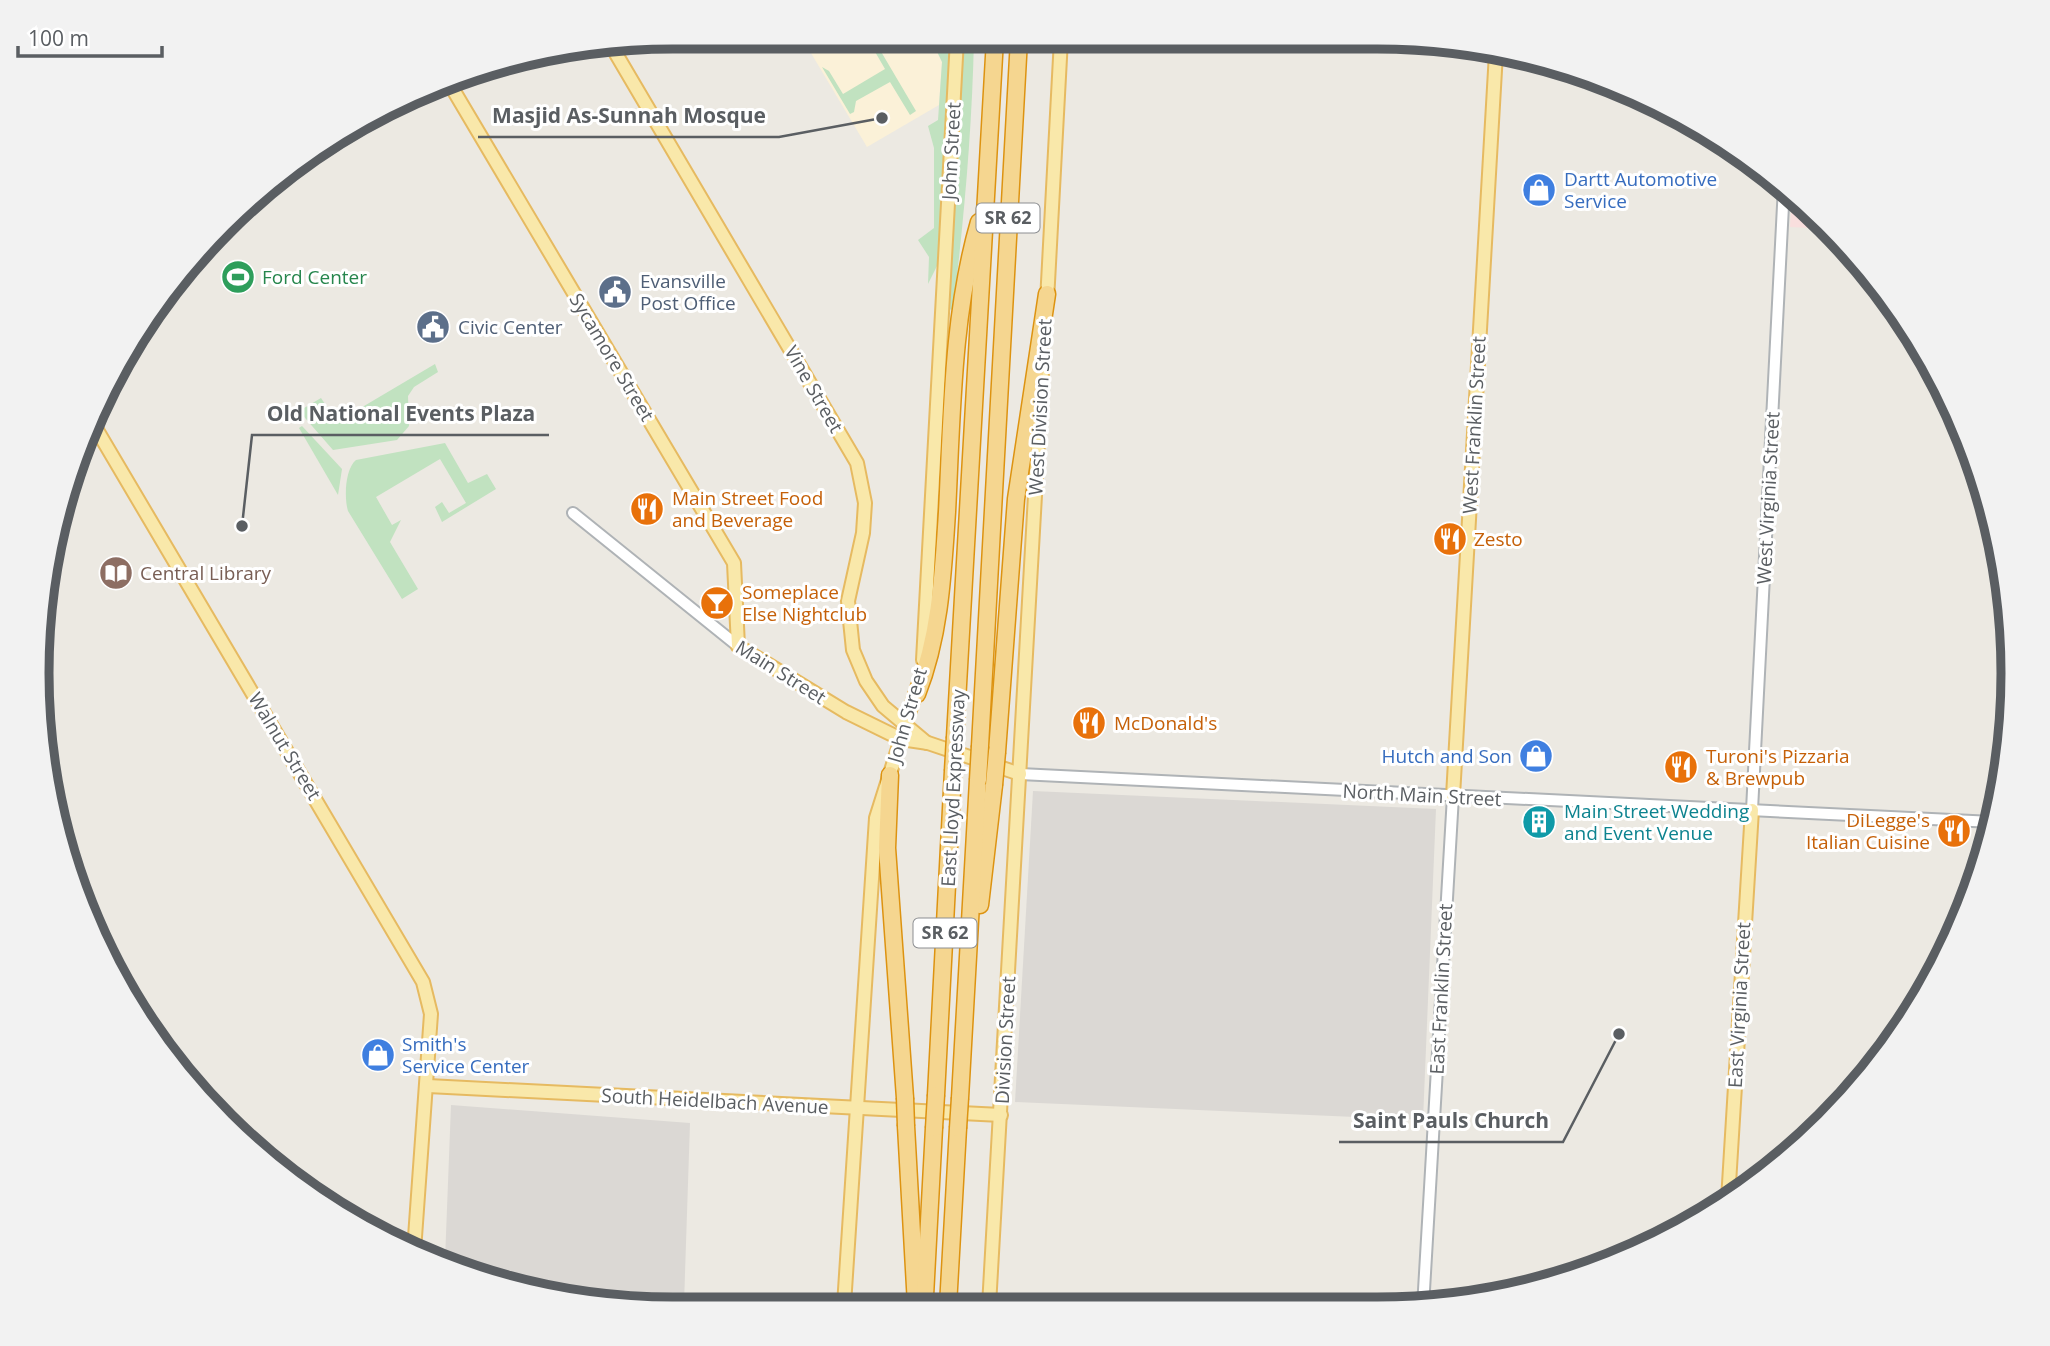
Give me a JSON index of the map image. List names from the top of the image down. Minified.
{"streets":{"highway":["SR 62","East Lloyd Expressway"],"main road":["John Street","Sycamore Street","Vine Street","West Division Street","West Franklin Street","Main Street","Walnut Street","East Virginia Street","Division Street","South Heidelbach Avenue"],"street":["West Virginia Street","North Main Street","East Franklin Street"]},"crossings":[["John Street","Vine Street"],["John Street","Main Street"],["John Street","South Heidelbach Avenue"],["SR 62","East Lloyd Expressway"],["Sycamore Street","Main Street"],["Vine Street","Main Street"],["West Division Street","Main Street"],["West Division Street","North Main Street"],["West Division Street","Division Street"],["West Franklin Street","North Main Street"],["West Franklin Street","East Franklin Street"],["West Virginia Street","North Main Street"],["West Virginia Street","East Virginia Street"],["Main Street","North Main Street"],["Main Street","Division Street"],["Walnut Street","South Heidelbach Avenue"],["North Main Street","East Franklin Street"],["North Main Street","East Virginia Street"],["North Main Street","Division Street"],["Division Street","South Heidelbach Avenue"]],"places":{"other":["Masjid As-Sunnah Mosque","Old National Events Plaza","Saint Pauls Church"],"shop":["Dartt Automotive Service","Hutch and Son","Smith's Service Center"],"sports":["Ford Center"],"public building":["Evansville Post Office","Civic Center"],"restaurant":["Main Street Food and Beverage","Zesto","McDonald's","Turoni's Pizzaria & Brewpub","DiLegge's Italian Cuisine"],"library":["Central Library"],"bar":["Someplace Else Nightclub"],"building":["Main Street Wedding and Event Venue"]},"scale_bar":"100 m"}
